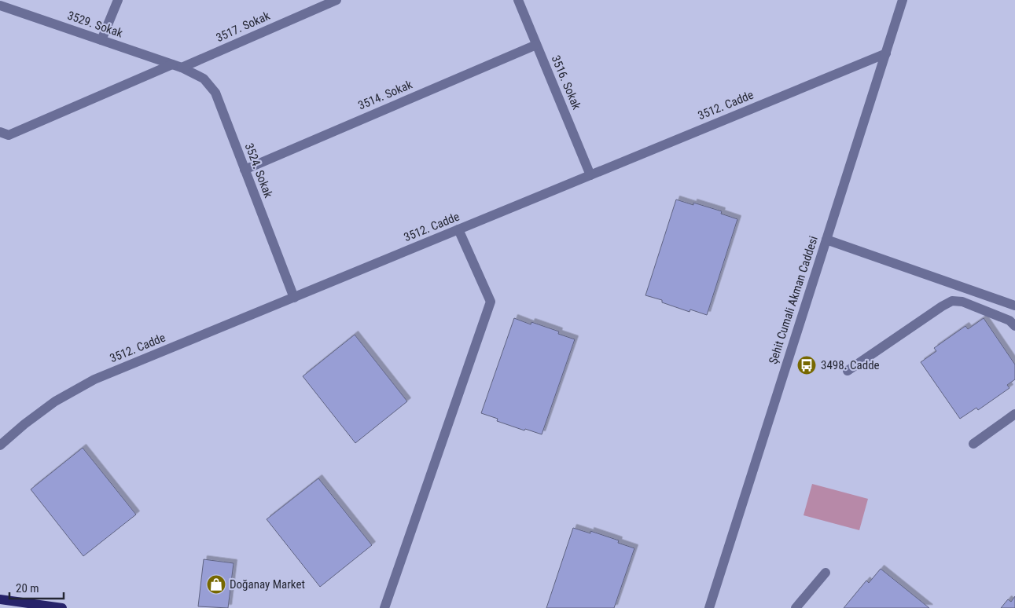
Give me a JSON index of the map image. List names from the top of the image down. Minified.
{"streets":{"street":["3529. Sokak","3517. Sokak","3516. Sokak","3514. Sokak","3512. Cadde","3524. Sokak","Şehit Cumali Akman Caddesi"]},"crossings":[["3529. Sokak","3517. Sokak"],["3529. Sokak","3524. Sokak"],["3517. Sokak","3524. Sokak"],["3516. Sokak","3514. Sokak"],["3516. Sokak","3512. Cadde"],["3514. Sokak","3524. Sokak"],["3512. Cadde","3524. Sokak"],["3512. Cadde","Şehit Cumali Akman Caddesi"]],"places":{"bus stop":["3498. Cadde"],"shop":["Doğanay Market"]},"scale_bar":"20 m"}
